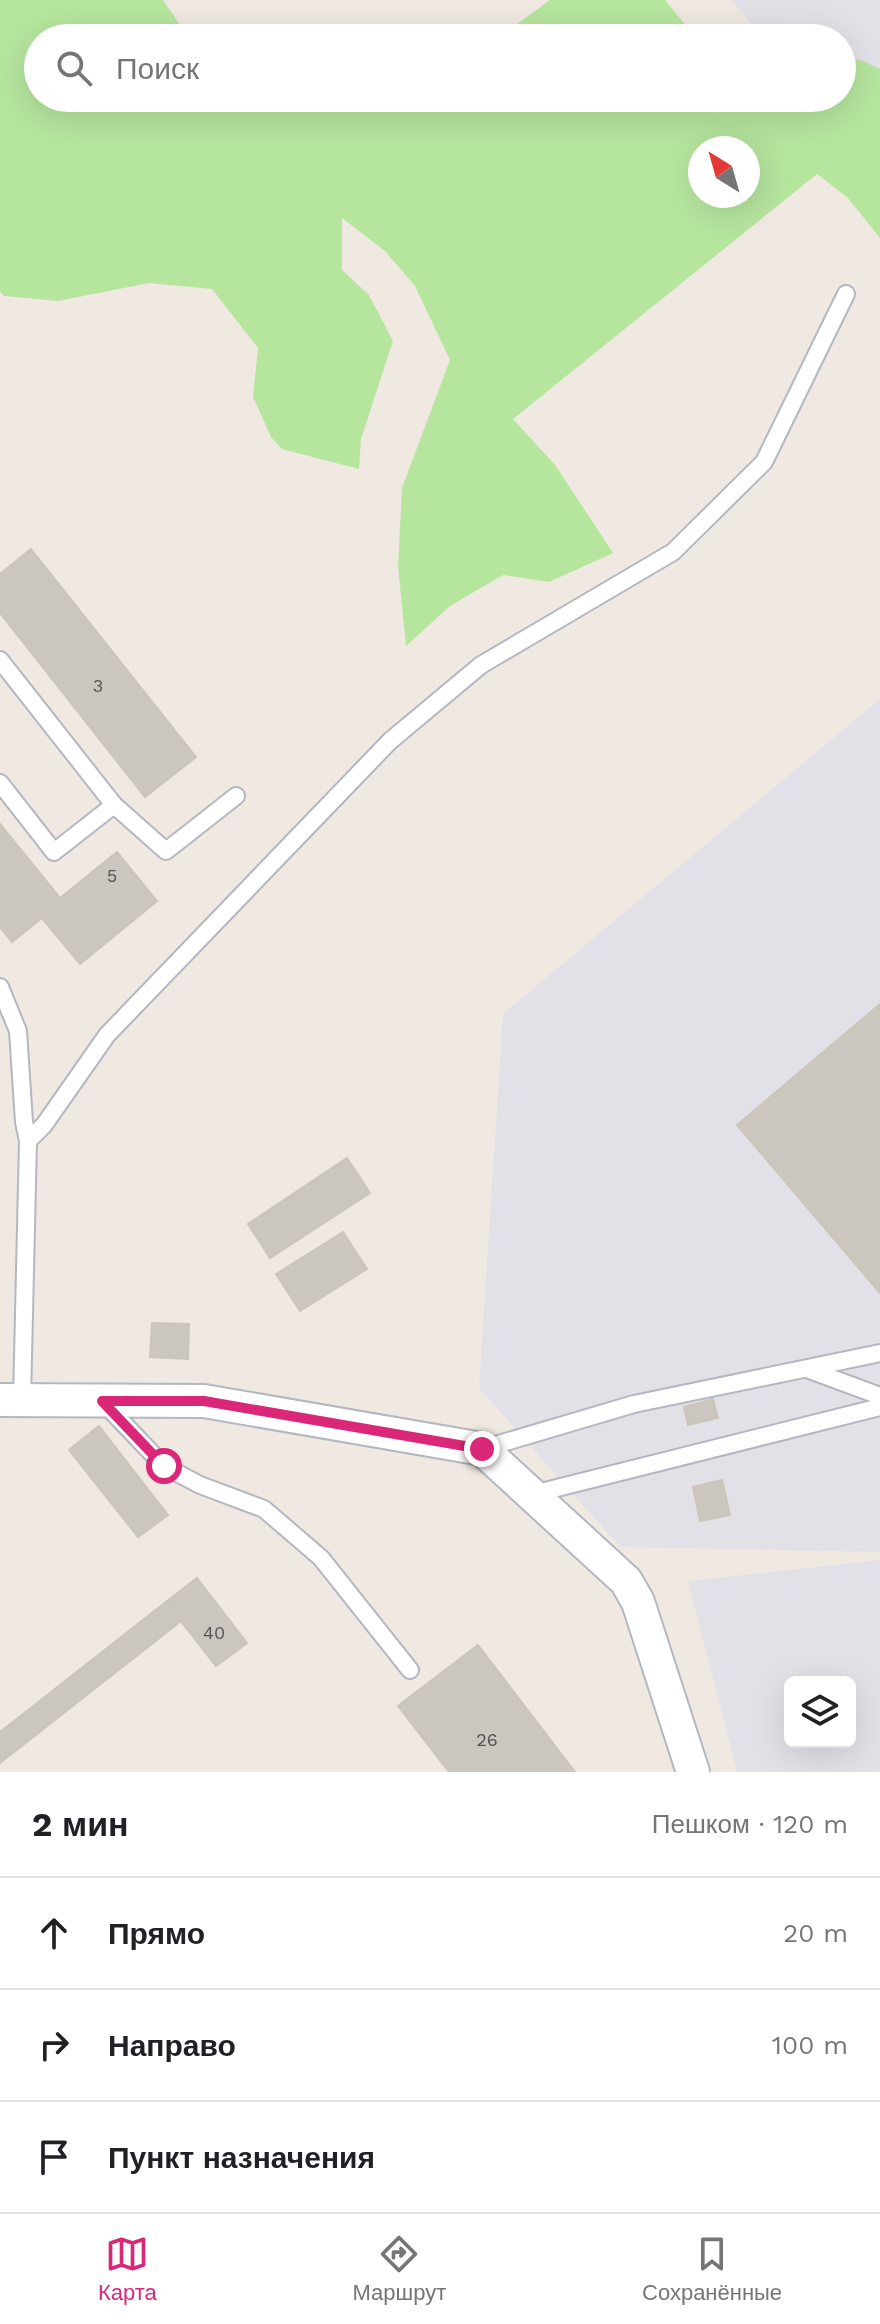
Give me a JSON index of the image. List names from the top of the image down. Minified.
{"house_numbers":["3","5","40","26"],"north":"top left","page":{"search":"Поиск","heading":["2 мин","Пешком · 120 m"],"list":[["Прямо","20 m"],["Направо","100 m"],"Пункт назначения"],"nav":["Карта","Маршрут","Сохранённые"]}}
